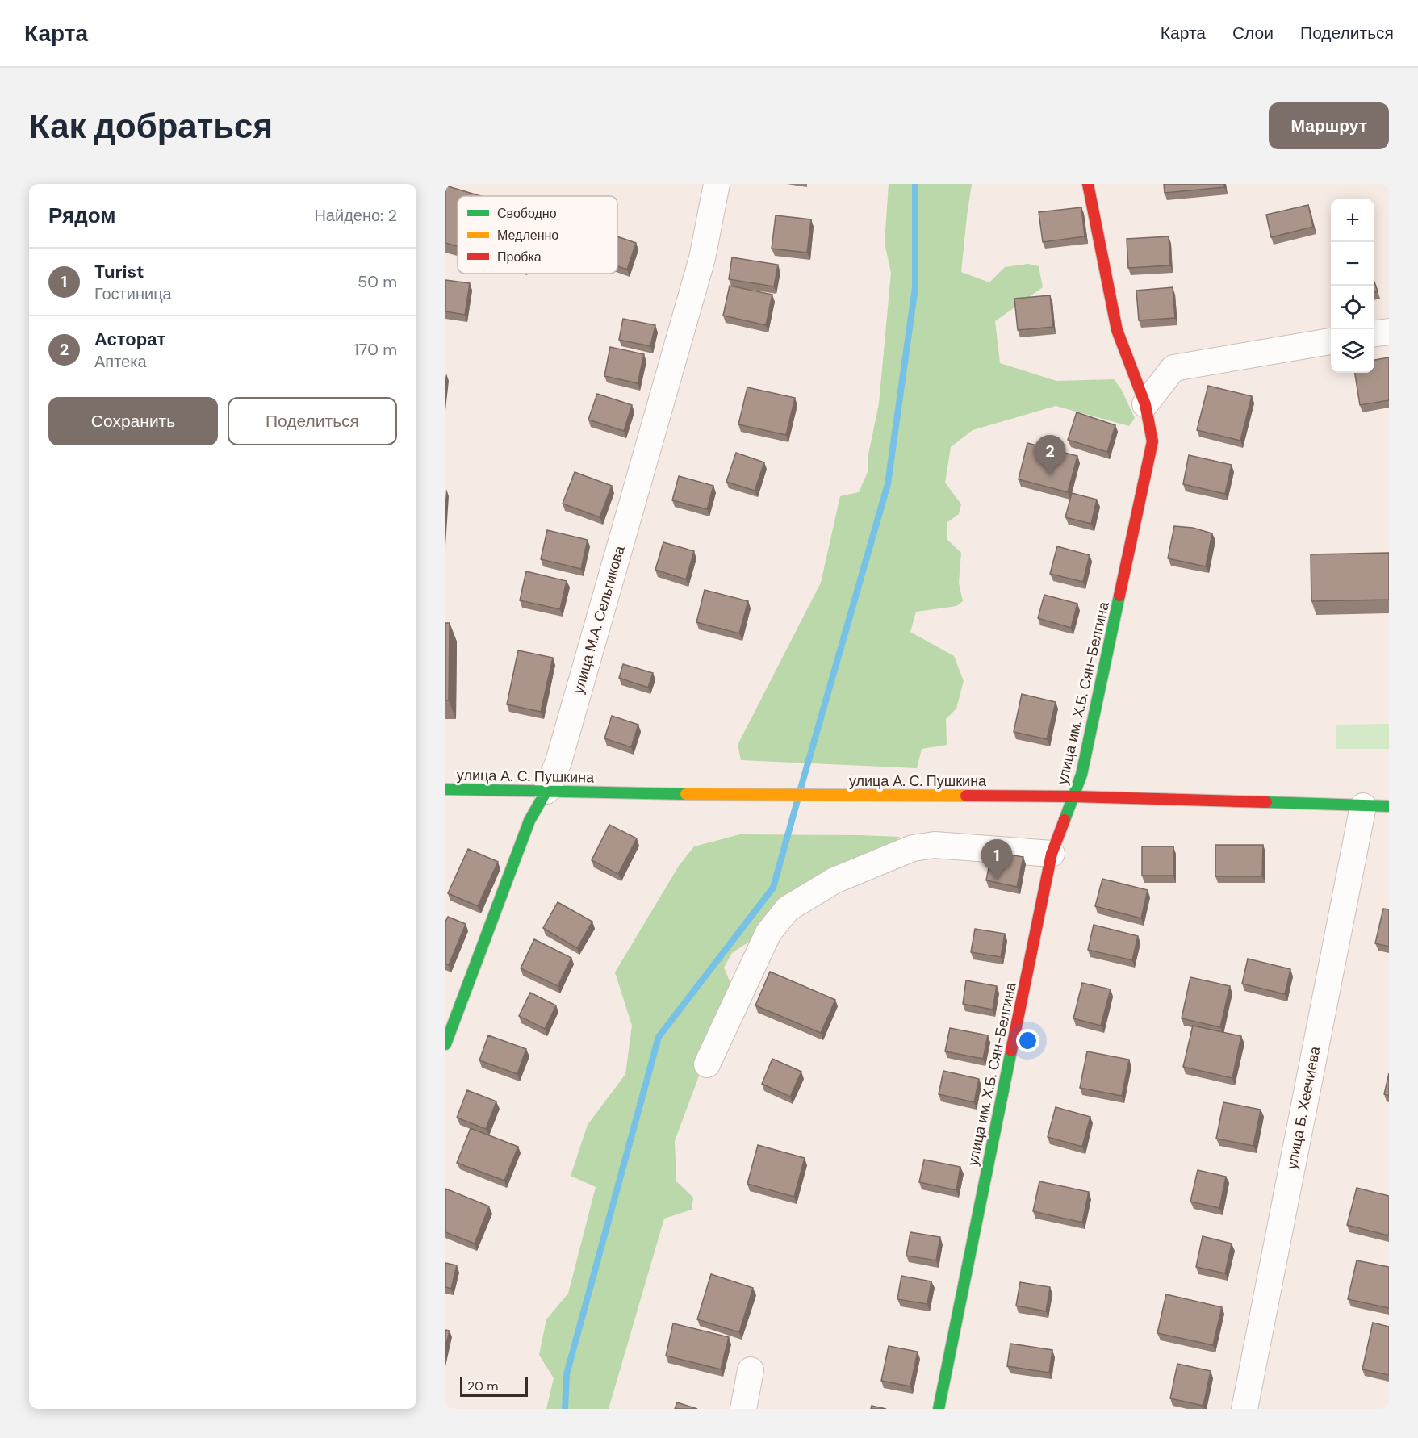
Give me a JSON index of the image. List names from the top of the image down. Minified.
{"streets":{"street":["улица М.А. Сельгикова","улица им. Х.Б. Сян-Белгина","улица А. С. Пушкина","улица Б. Хеечиева"]},"crossings":[["улица М.А. Сельгикова","улица А. С. Пушкина"],["улица им. Х.Б. Сян-Белгина","улица А. С. Пушкина"],["улица А. С. Пушкина","улица Б. Хеечиева"]],"legend":["Свободно","Медленно","Пробка"],"scale_bar":"20 m","page":{"header":"Карта","nav":["Карта","Слои","Поделиться"],"buttons":["Маршрут",["Сохранить","Поделиться"]],"title":"Как добраться","heading":["Рядом","Найдено: 2"],"map_buttons":["+","−"],"list":[{"mark":"1","name":"Turist","note":"Гостиница","value":"50 m"},{"mark":"2","name":"Асторат","note":"Аптека","value":"170 m"}],"pins":["2","1"],"scale":"20 m"}}
